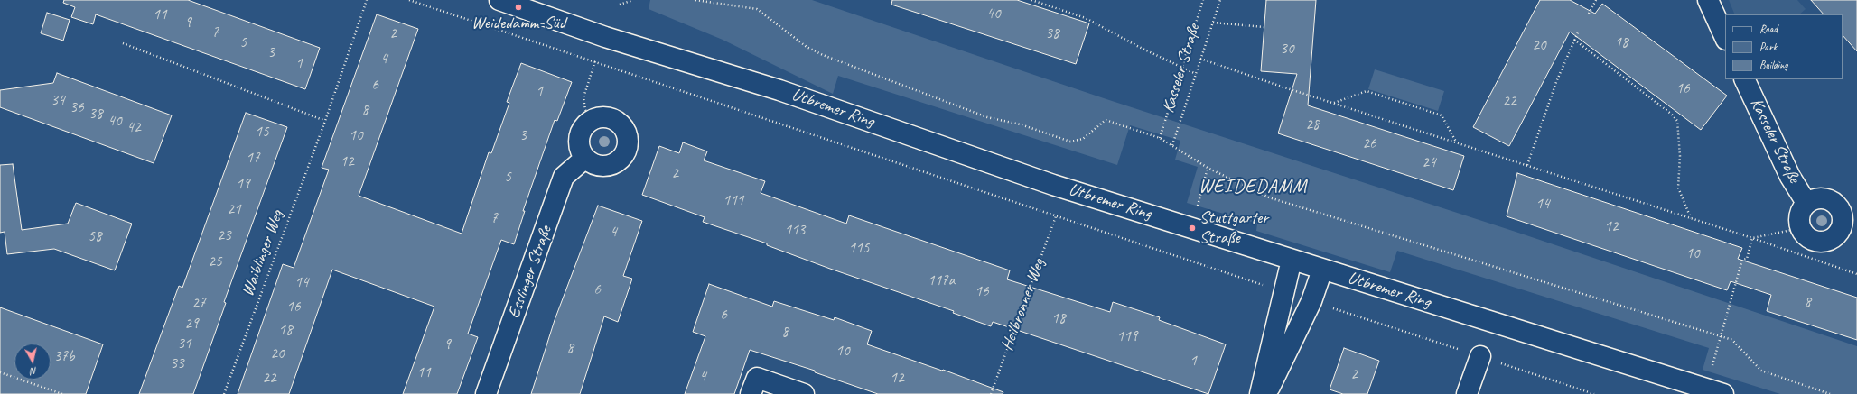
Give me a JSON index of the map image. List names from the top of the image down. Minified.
{"streets":{"street":["Kasseler Straße","Utbremer Ring","Esslinger Straße"],"path":["Waiblinger Weg","Heilbronner Weg"]},"districts":["WEIDEDAMM"],"places":["Weidedamm-Süd","Stuttgarter Straße"],"house_numbers":["40","11","9","7","2","38","5","18","20","30","3","4","1","6","16","1","34","22","36","8","38","40","28","42","15","10","3","26","17","12","24","2","5","19","111","14","21","7","12","113","4","23","58","115","10","25","117a","14","6","16","8","27","16","6","18","29","18","8","119","31","9","8","10","20","37b","1","33","11","2","4","22","12"],"legend":["Road","Park","Building"],"north":"bottom"}
